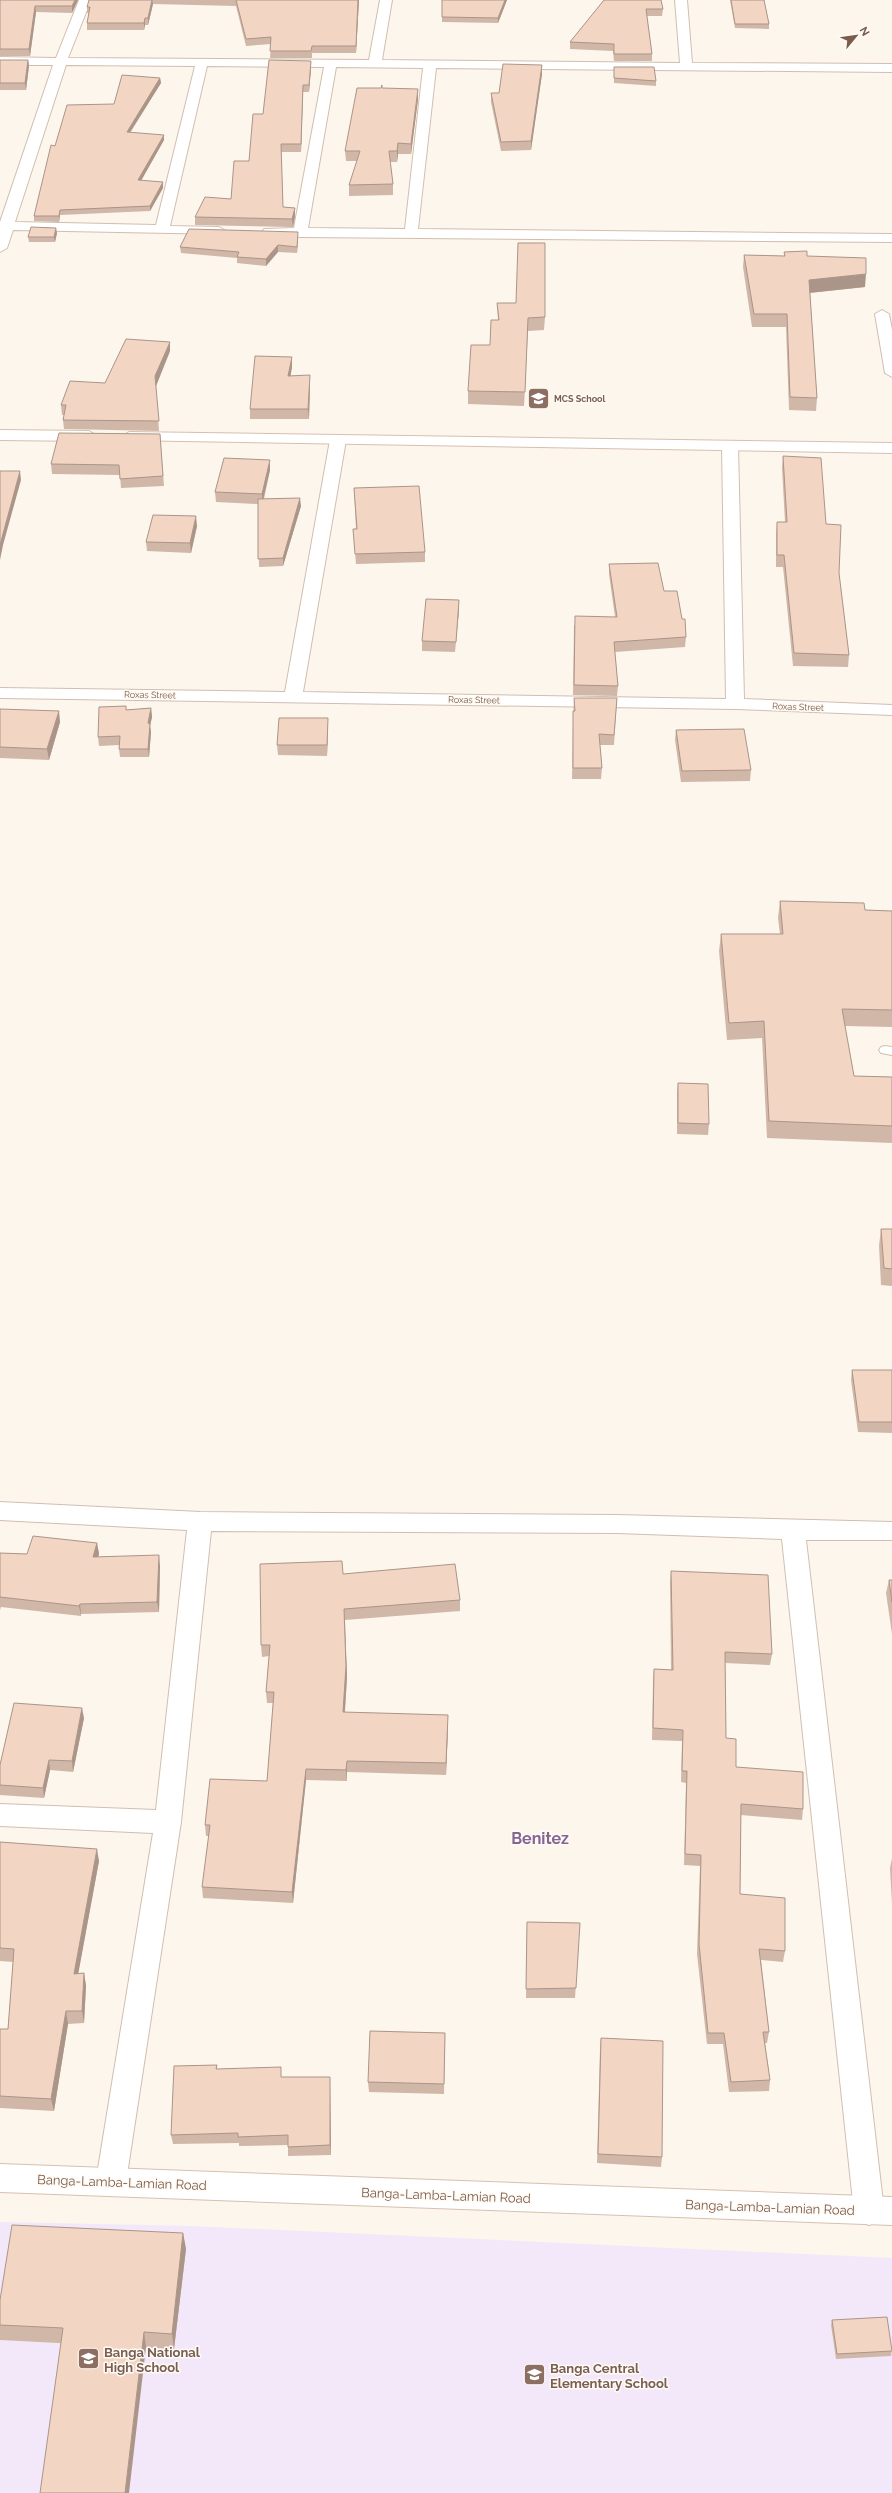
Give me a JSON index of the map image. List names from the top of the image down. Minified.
{"streets":{"street":["Roxas Street","Banga-Lamba-Lamian Road"]},"districts":["Benitez"],"places":{"school or university":["MCS School","Banga National High School","Banga Central Elementary School"]},"north":"top right"}
